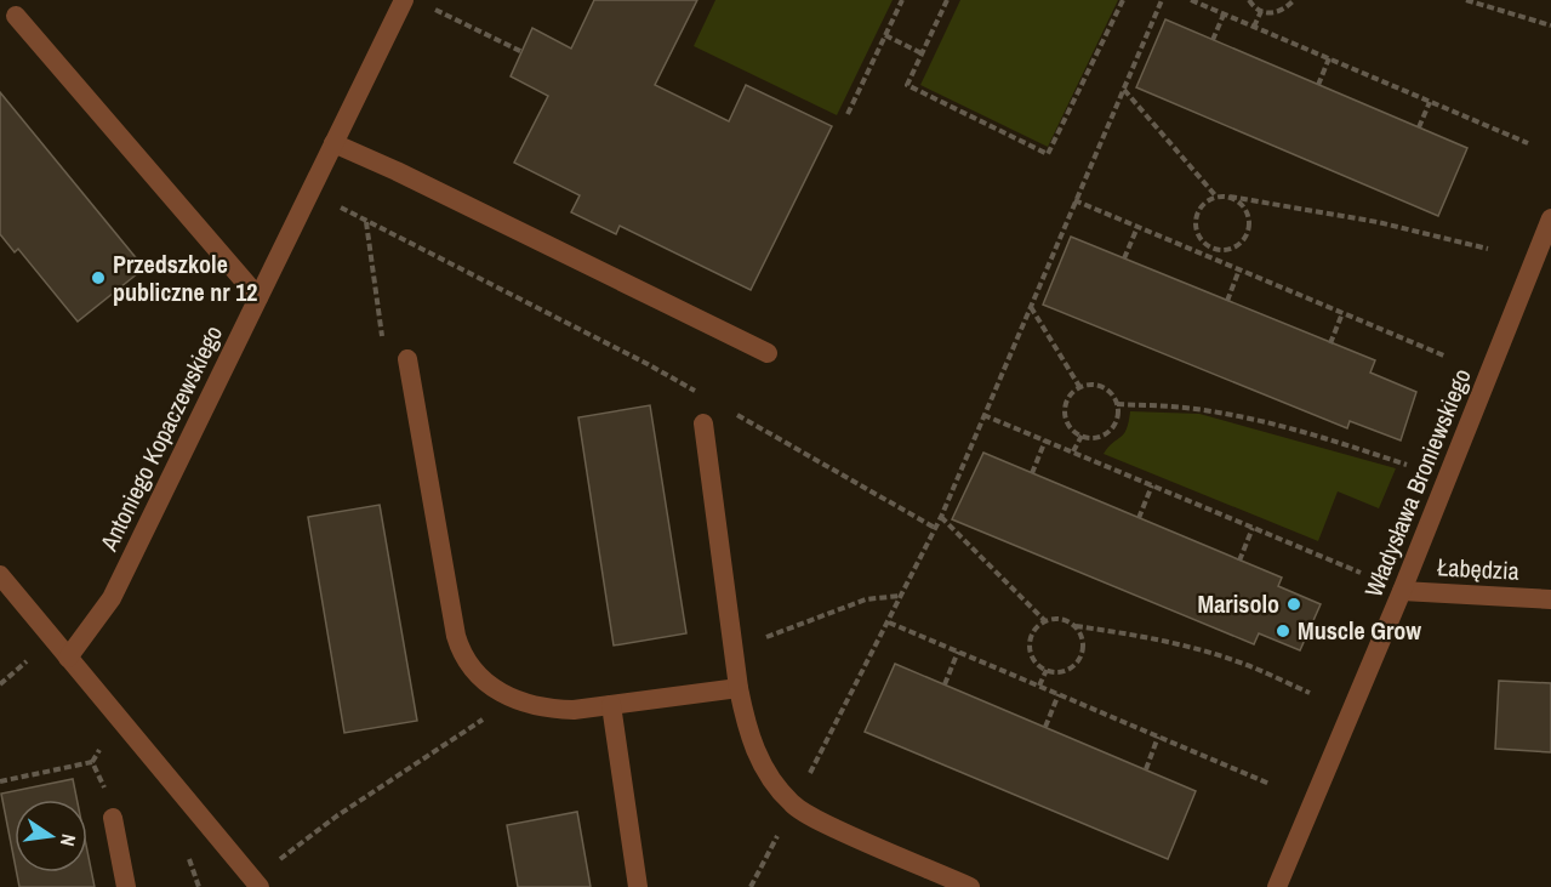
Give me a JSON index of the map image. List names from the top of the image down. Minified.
{"streets":{"street":["Antoniego Kopaczewskiego","Władysława Broniewskiego","Łabędzia"]},"crossings":[["Władysława Broniewskiego","Łabędzia"]],"places":["Przedszkole publiczne nr 12","Marisolo","Muscle Grow"],"north":"right"}
